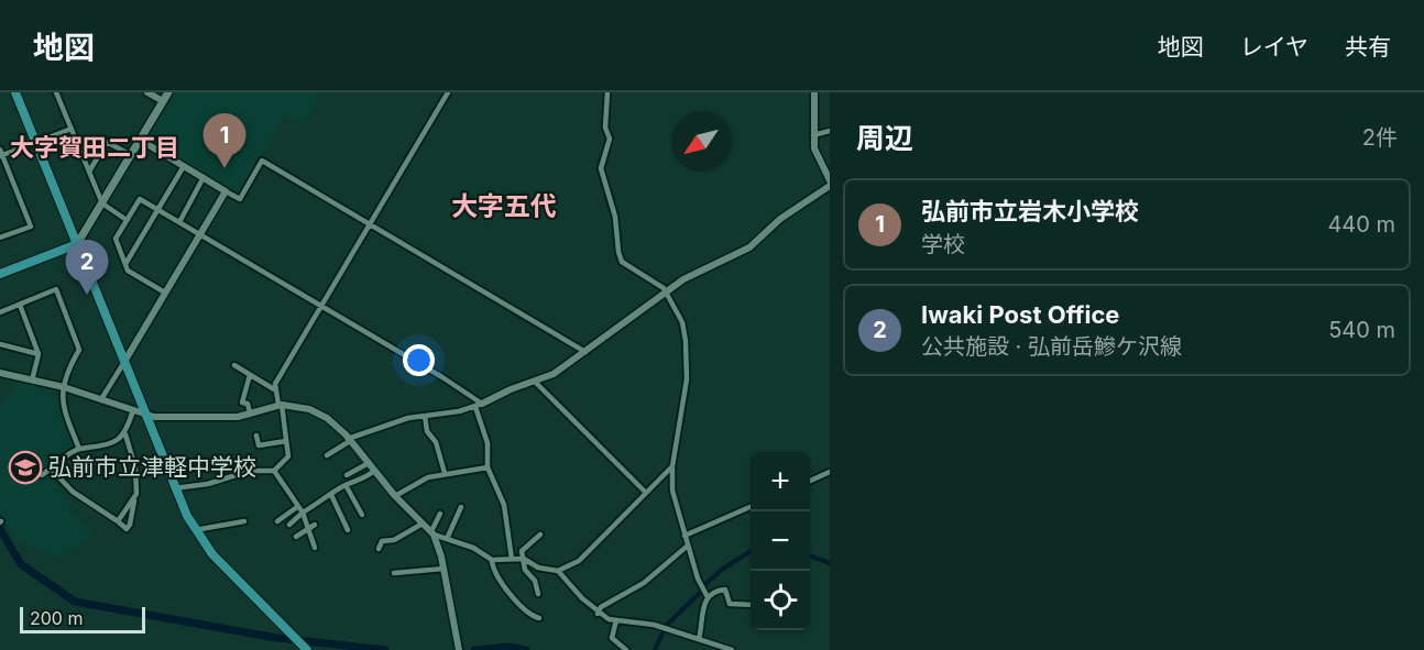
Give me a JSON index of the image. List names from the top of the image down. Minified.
{"districts":["大字賀田二丁目","大字五代"],"places":{"school or university":["弘前市立津軽中学校"]},"scale_bar":"200 m","north":"bottom left","page":{"header":"地図","nav":["地図","レイヤ","共有"],"heading":["周辺","2件"],"pins":["1","2"],"list":[{"mark":"1","name":"弘前市立岩木小学校","note":"学校","value":"440 m"},{"mark":"2","name":"Iwaki Post Office","note":"公共施設 · 弘前岳鰺ケ沢線","value":"540 m"}],"map_buttons":["+","−"],"scale":"200 m"}}
